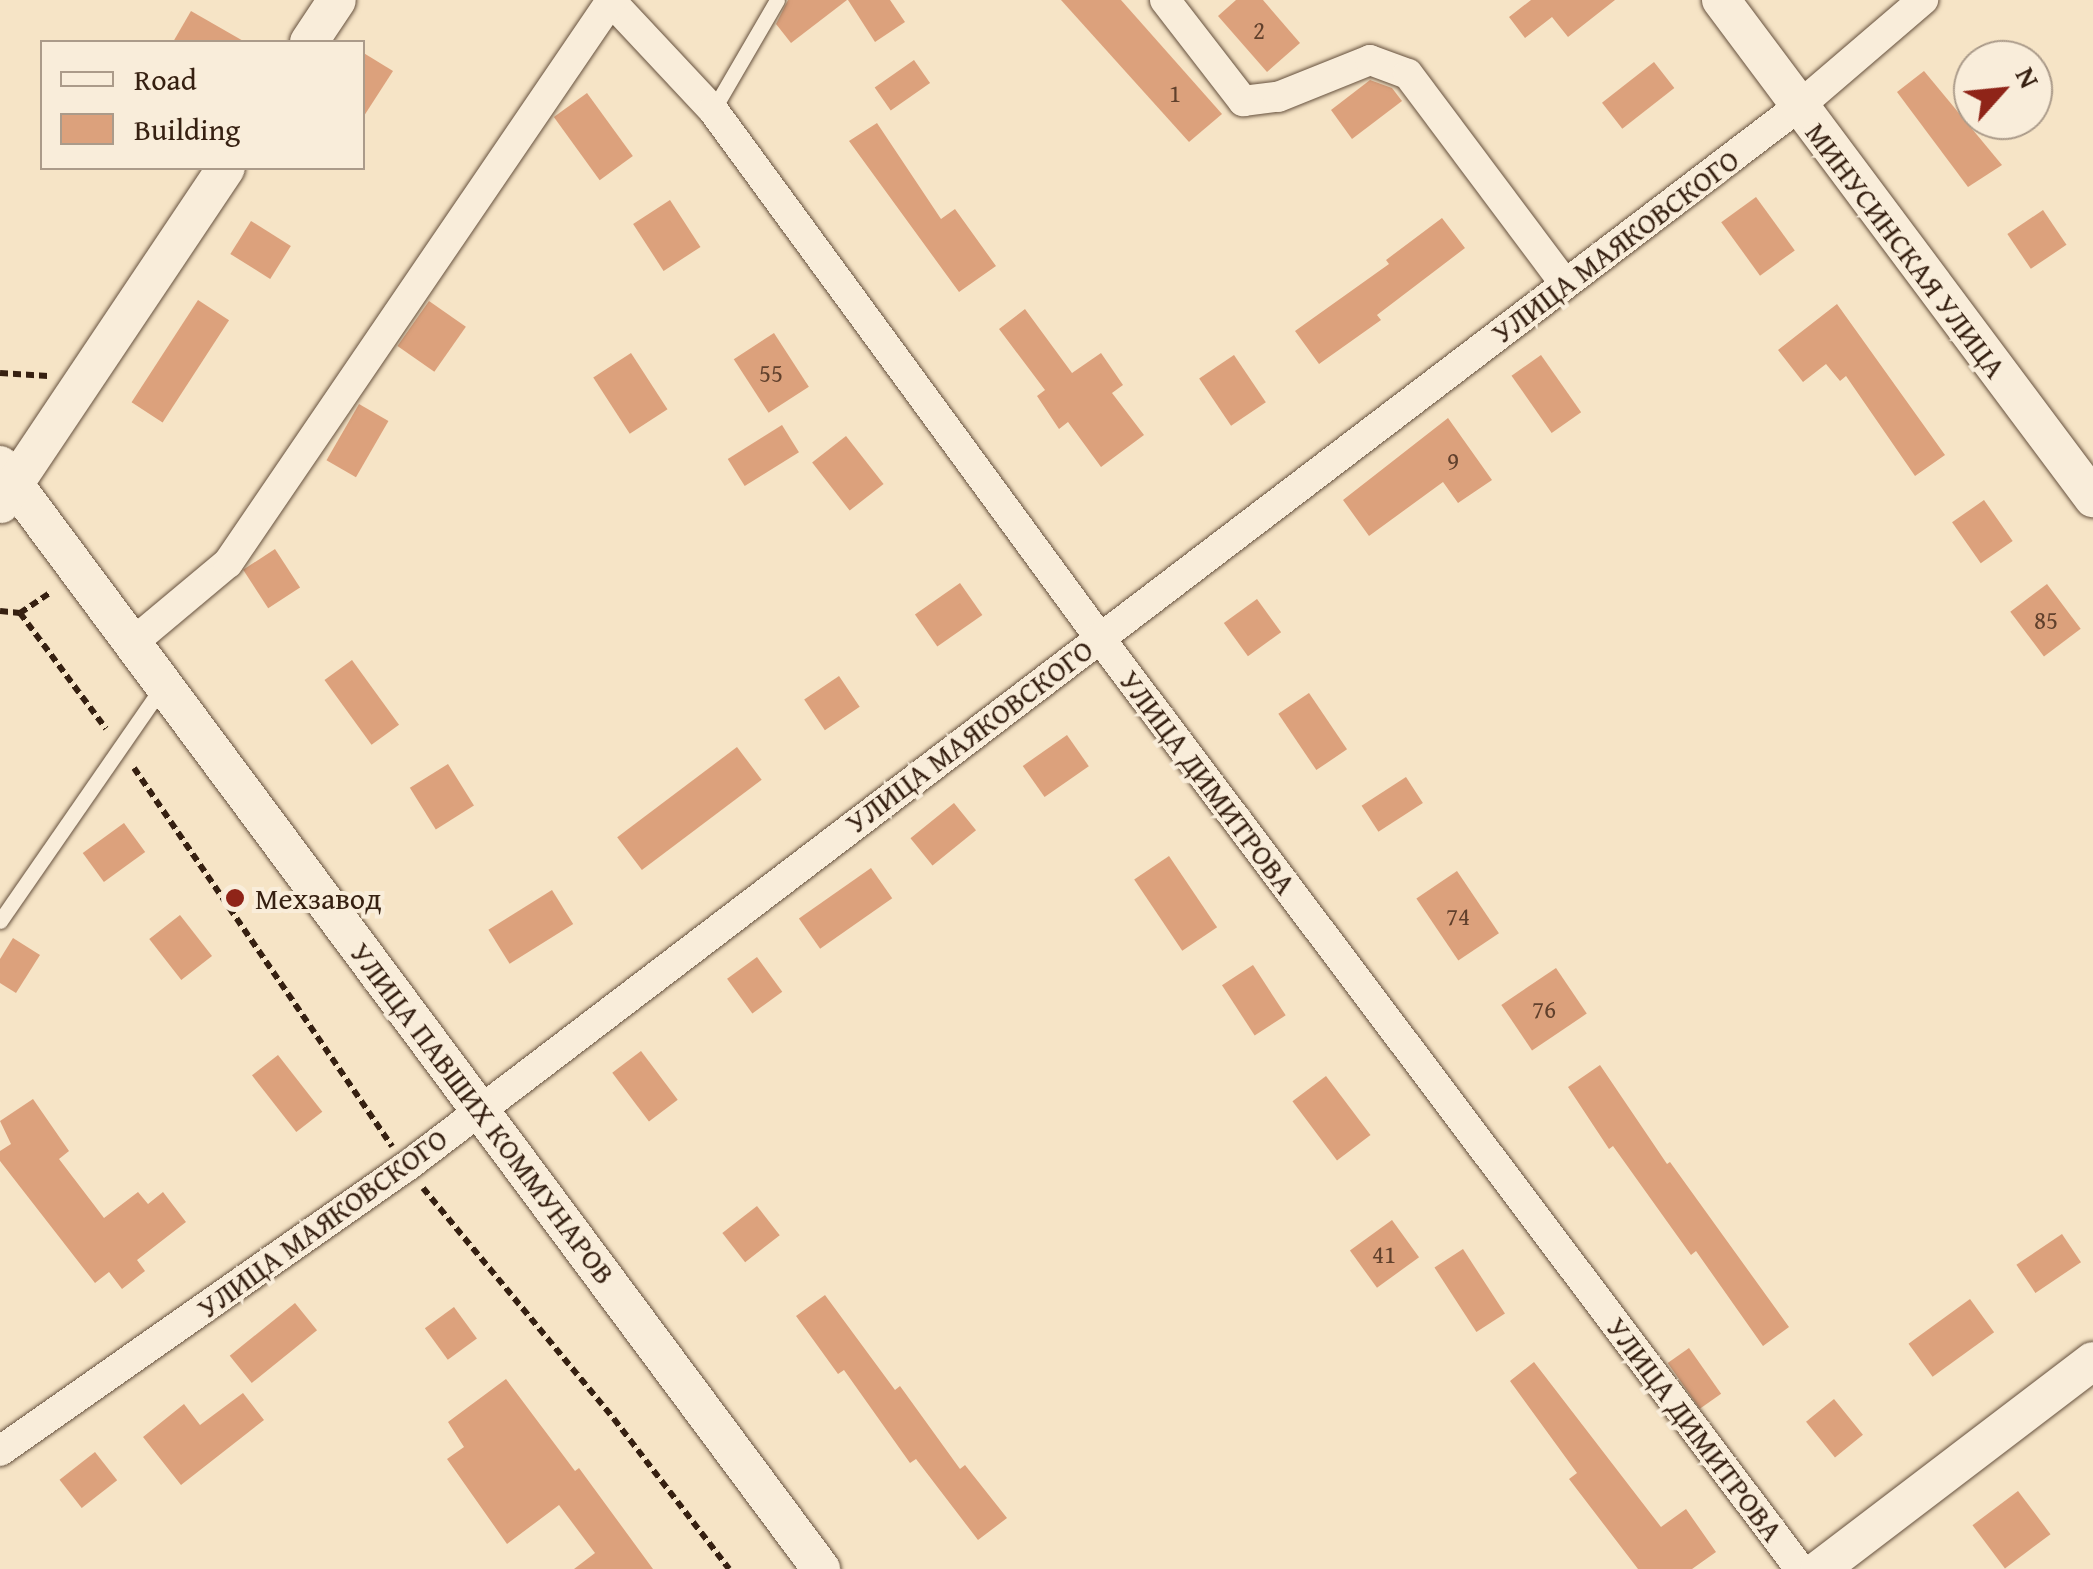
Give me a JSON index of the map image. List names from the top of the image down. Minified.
{"streets":{"street":["УЛИЦА МАЯКОВСКОГО","МИНУСИНСКАЯ УЛИЦА","УЛИЦА ДИМИТРОВА","УЛИЦА ПАВШИХ КОММУНАРОВ"]},"crossings":[["УЛИЦА МАЯКОВСКОГО","МИНУСИНСКАЯ УЛИЦА"],["УЛИЦА МАЯКОВСКОГО","УЛИЦА ДИМИТРОВА"],["УЛИЦА МАЯКОВСКОГО","УЛИЦА ПАВШИХ КОММУНАРОВ"]],"places":["Мехзавод"],"house_numbers":["2","1","55","9","85","74","76","41"],"legend":["Road","Building"],"north":"top right"}
